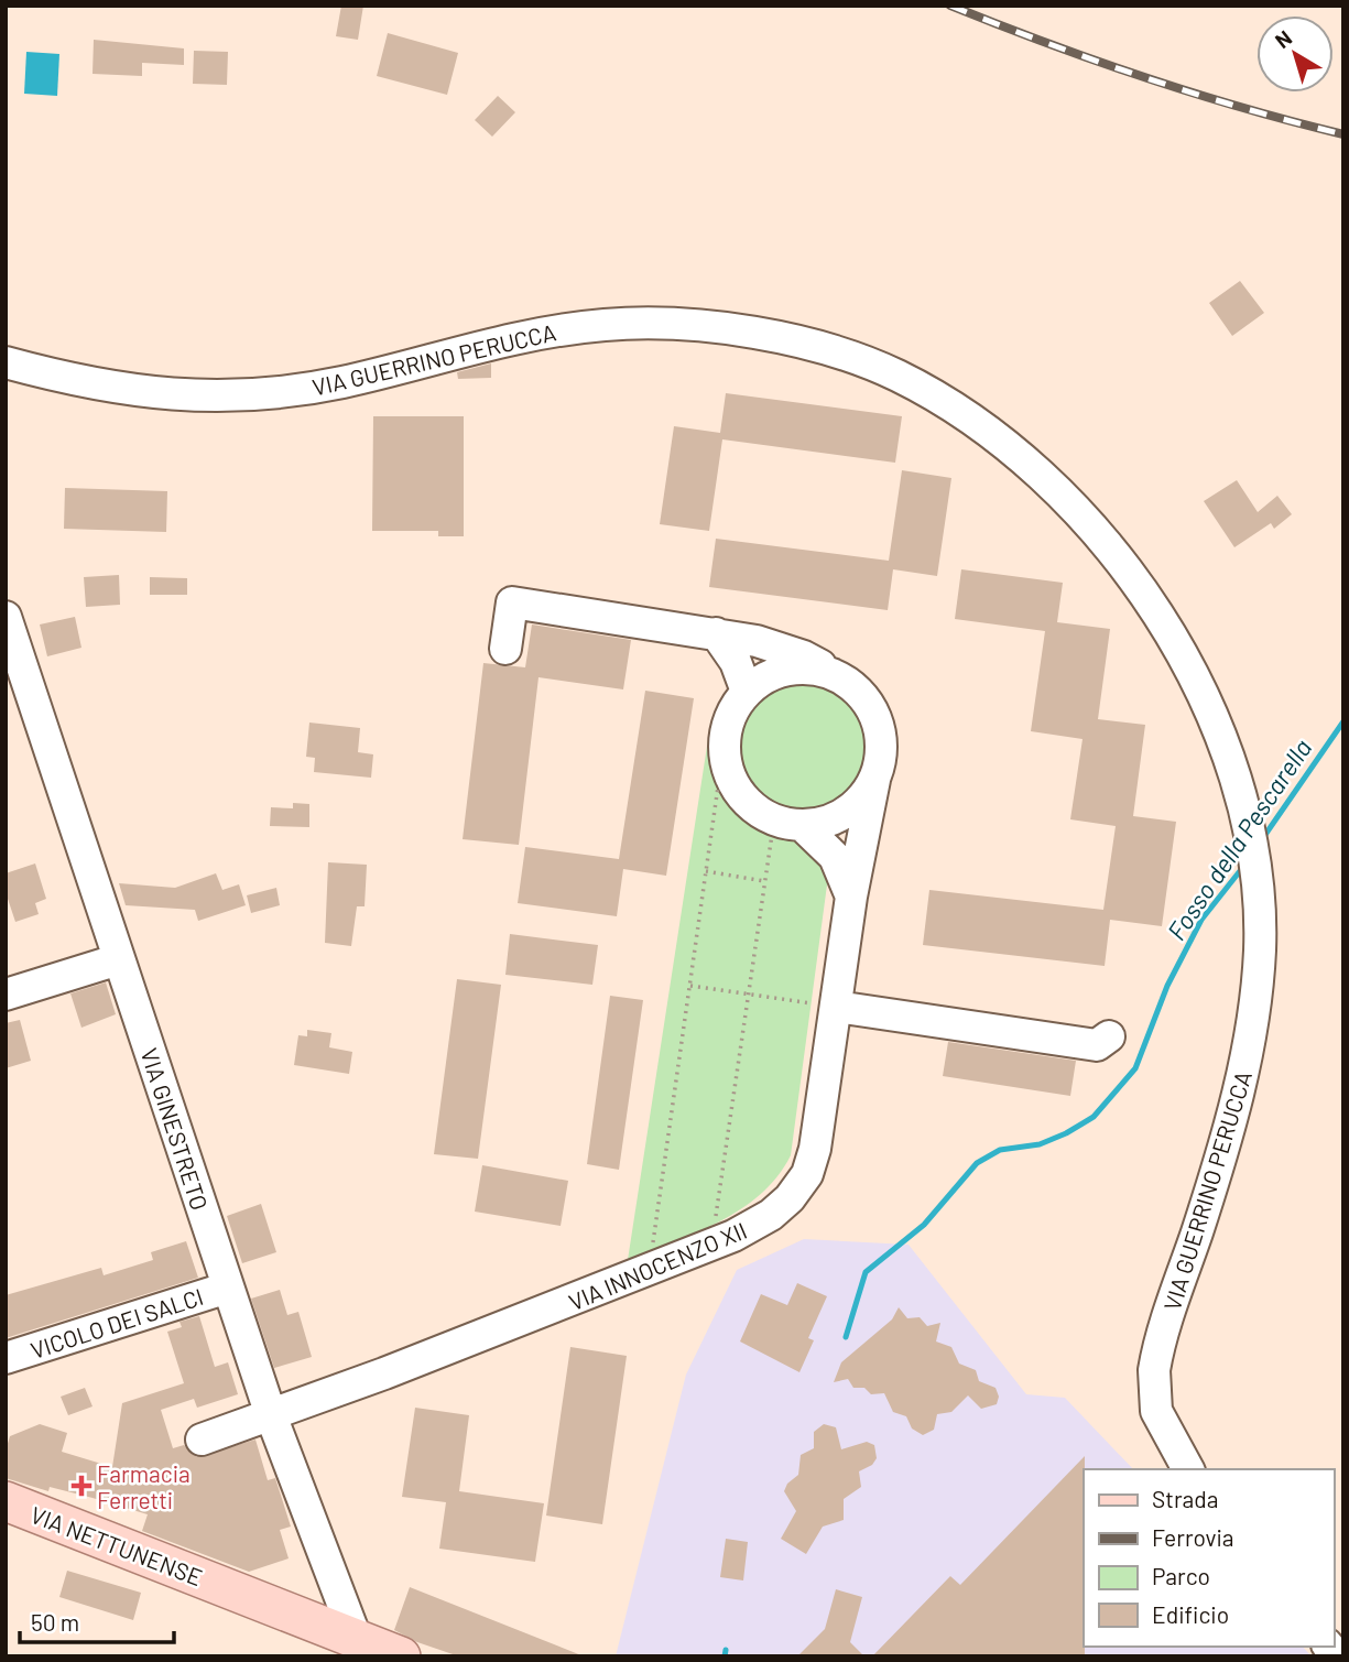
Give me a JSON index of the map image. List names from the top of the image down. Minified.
{"streets":{"main road":["VIA NETTUNENSE"],"street":["VIA GUERRINO PERUCCA","VIA GINESTRETO","VIA INNOCENZO XII","VICOLO DEI SALCI"]},"crossings":[["VIA GINESTRETO","VIA INNOCENZO XII"],["VIA GINESTRETO","VICOLO DEI SALCI"],["VIA GINESTRETO","VIA NETTUNENSE"]],"water":["Fosso della Pescarella"],"places":{"health":["Farmacia Ferretti"]},"legend":["Strada","Ferrovia","Parco","Edificio"],"scale_bar":"50 m","north":"top left"}
